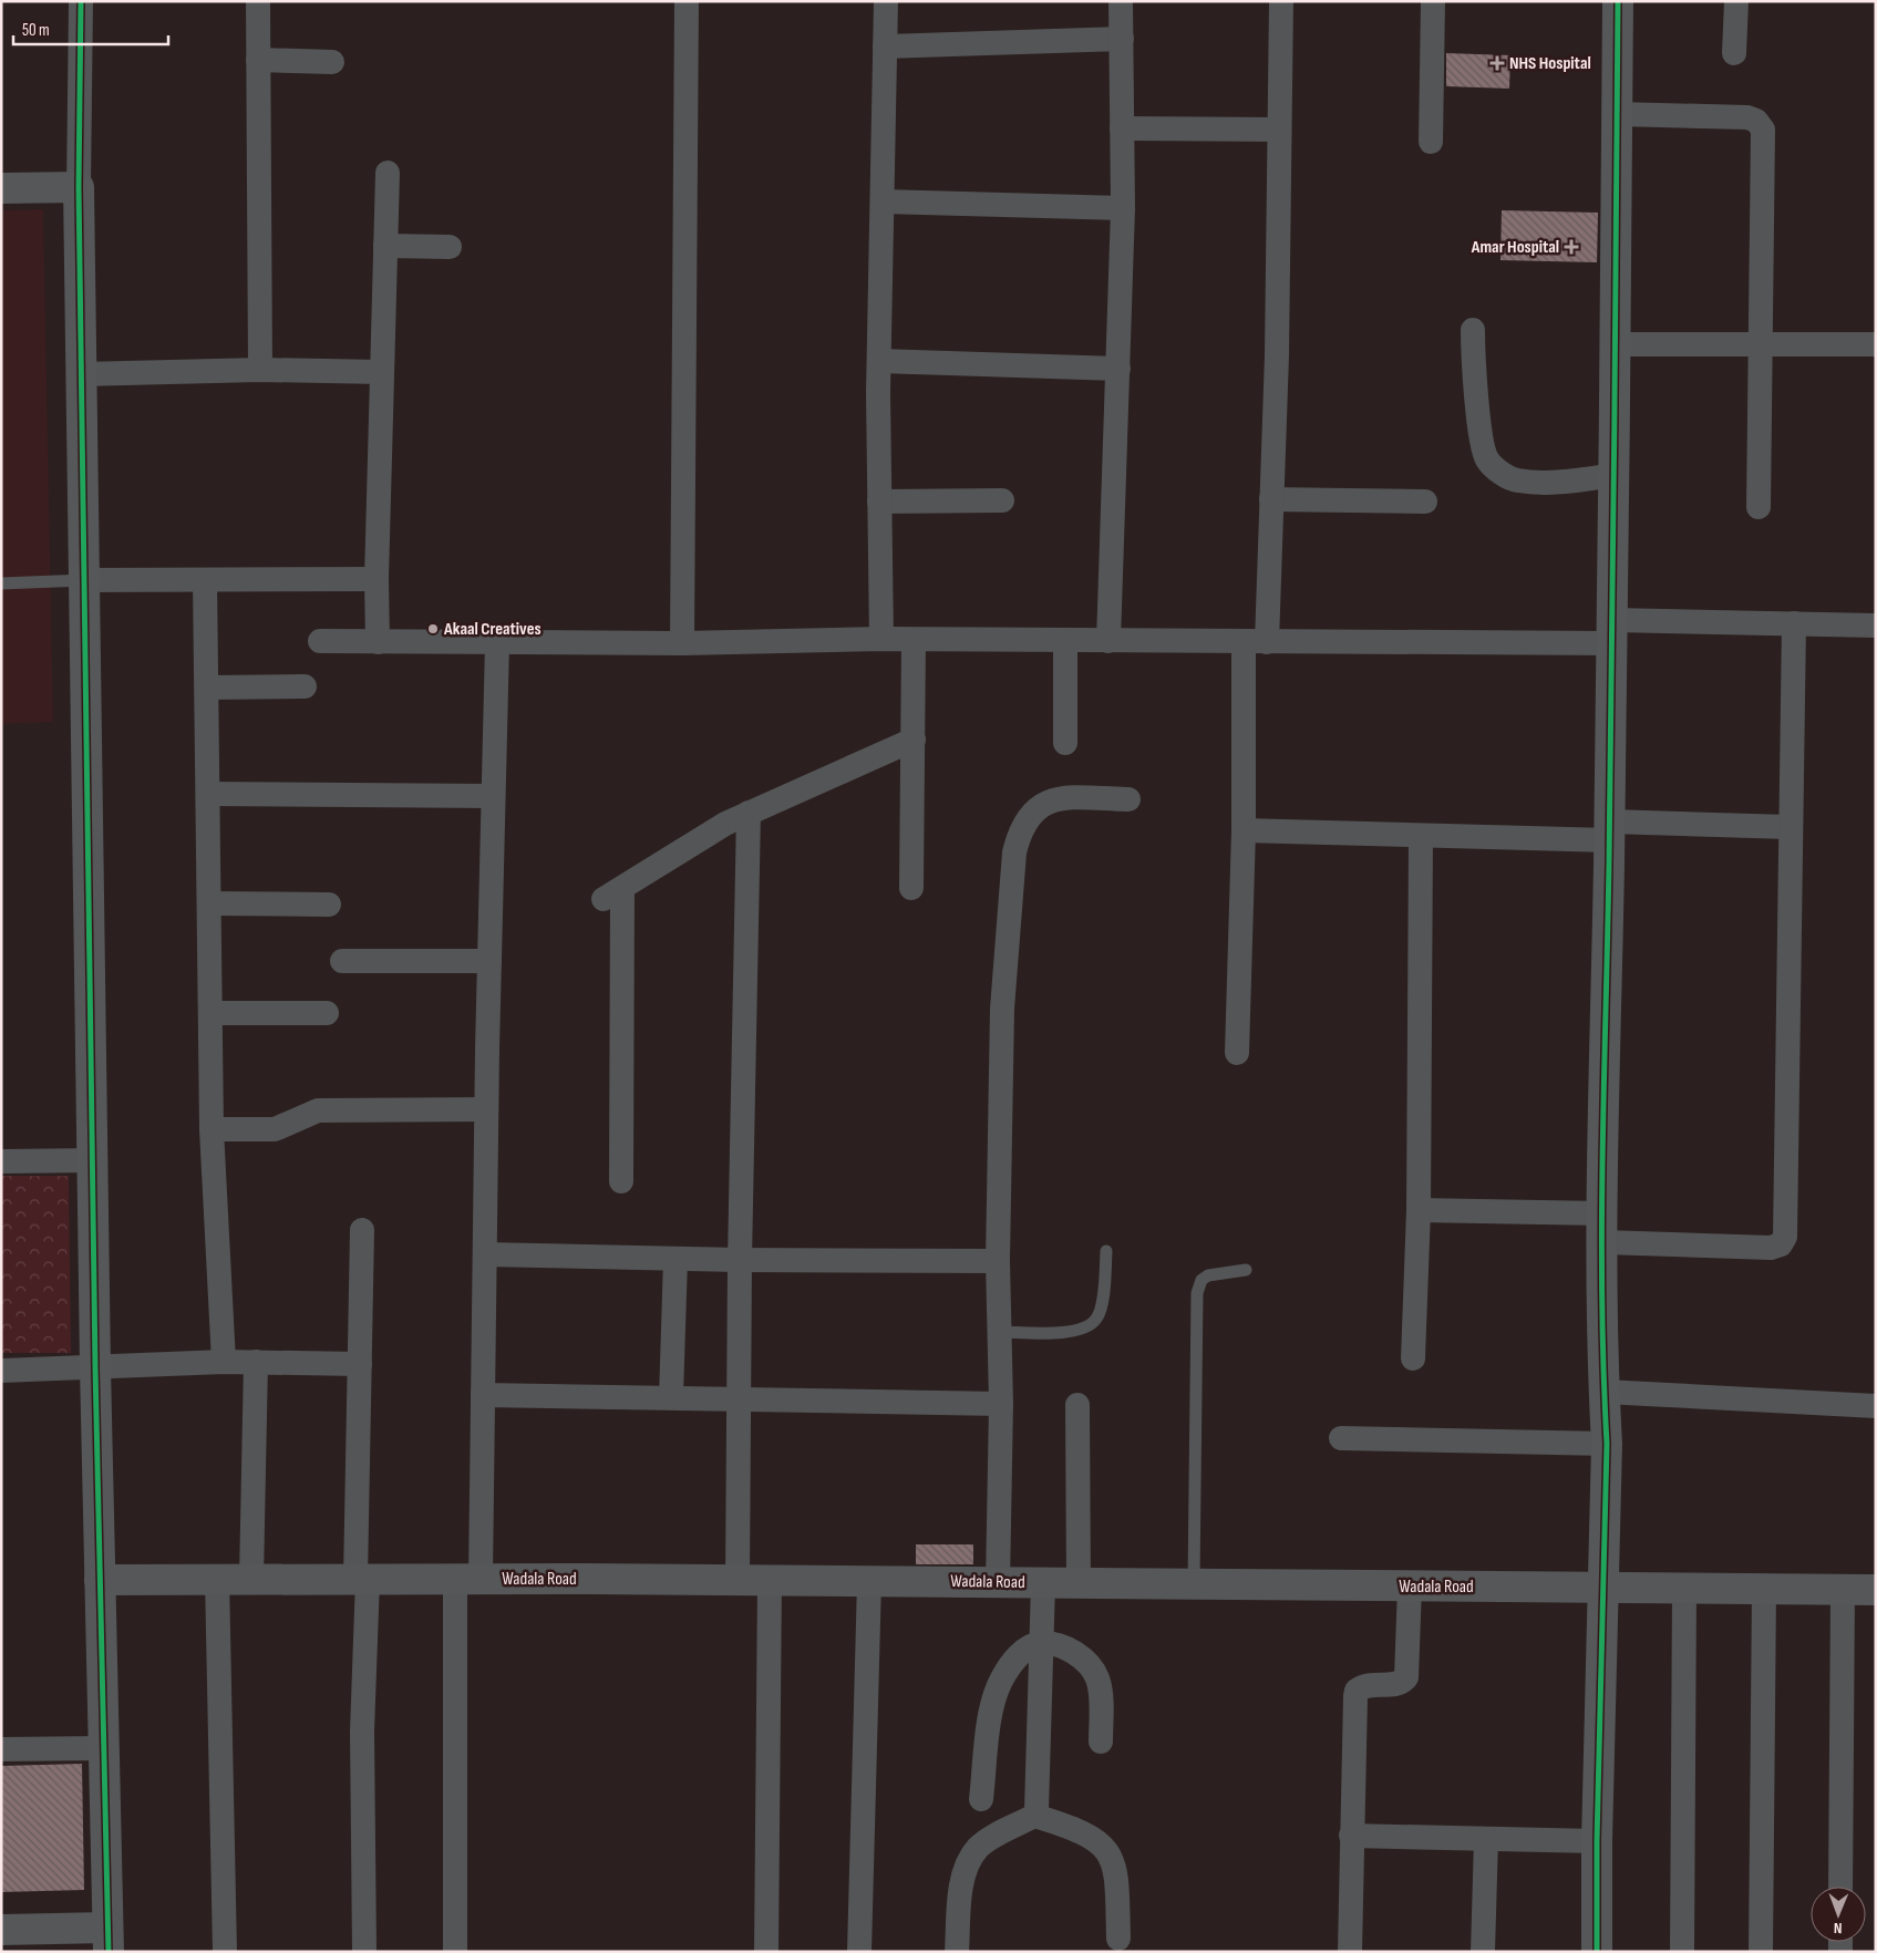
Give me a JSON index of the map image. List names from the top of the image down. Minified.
{"streets":{"street":["Wadala Road"]},"places":{"health":["NHS Hospital","Amar Hospital"],"other":["Akaal Creatives"]},"scale_bar":"50 m","north":"bottom"}
